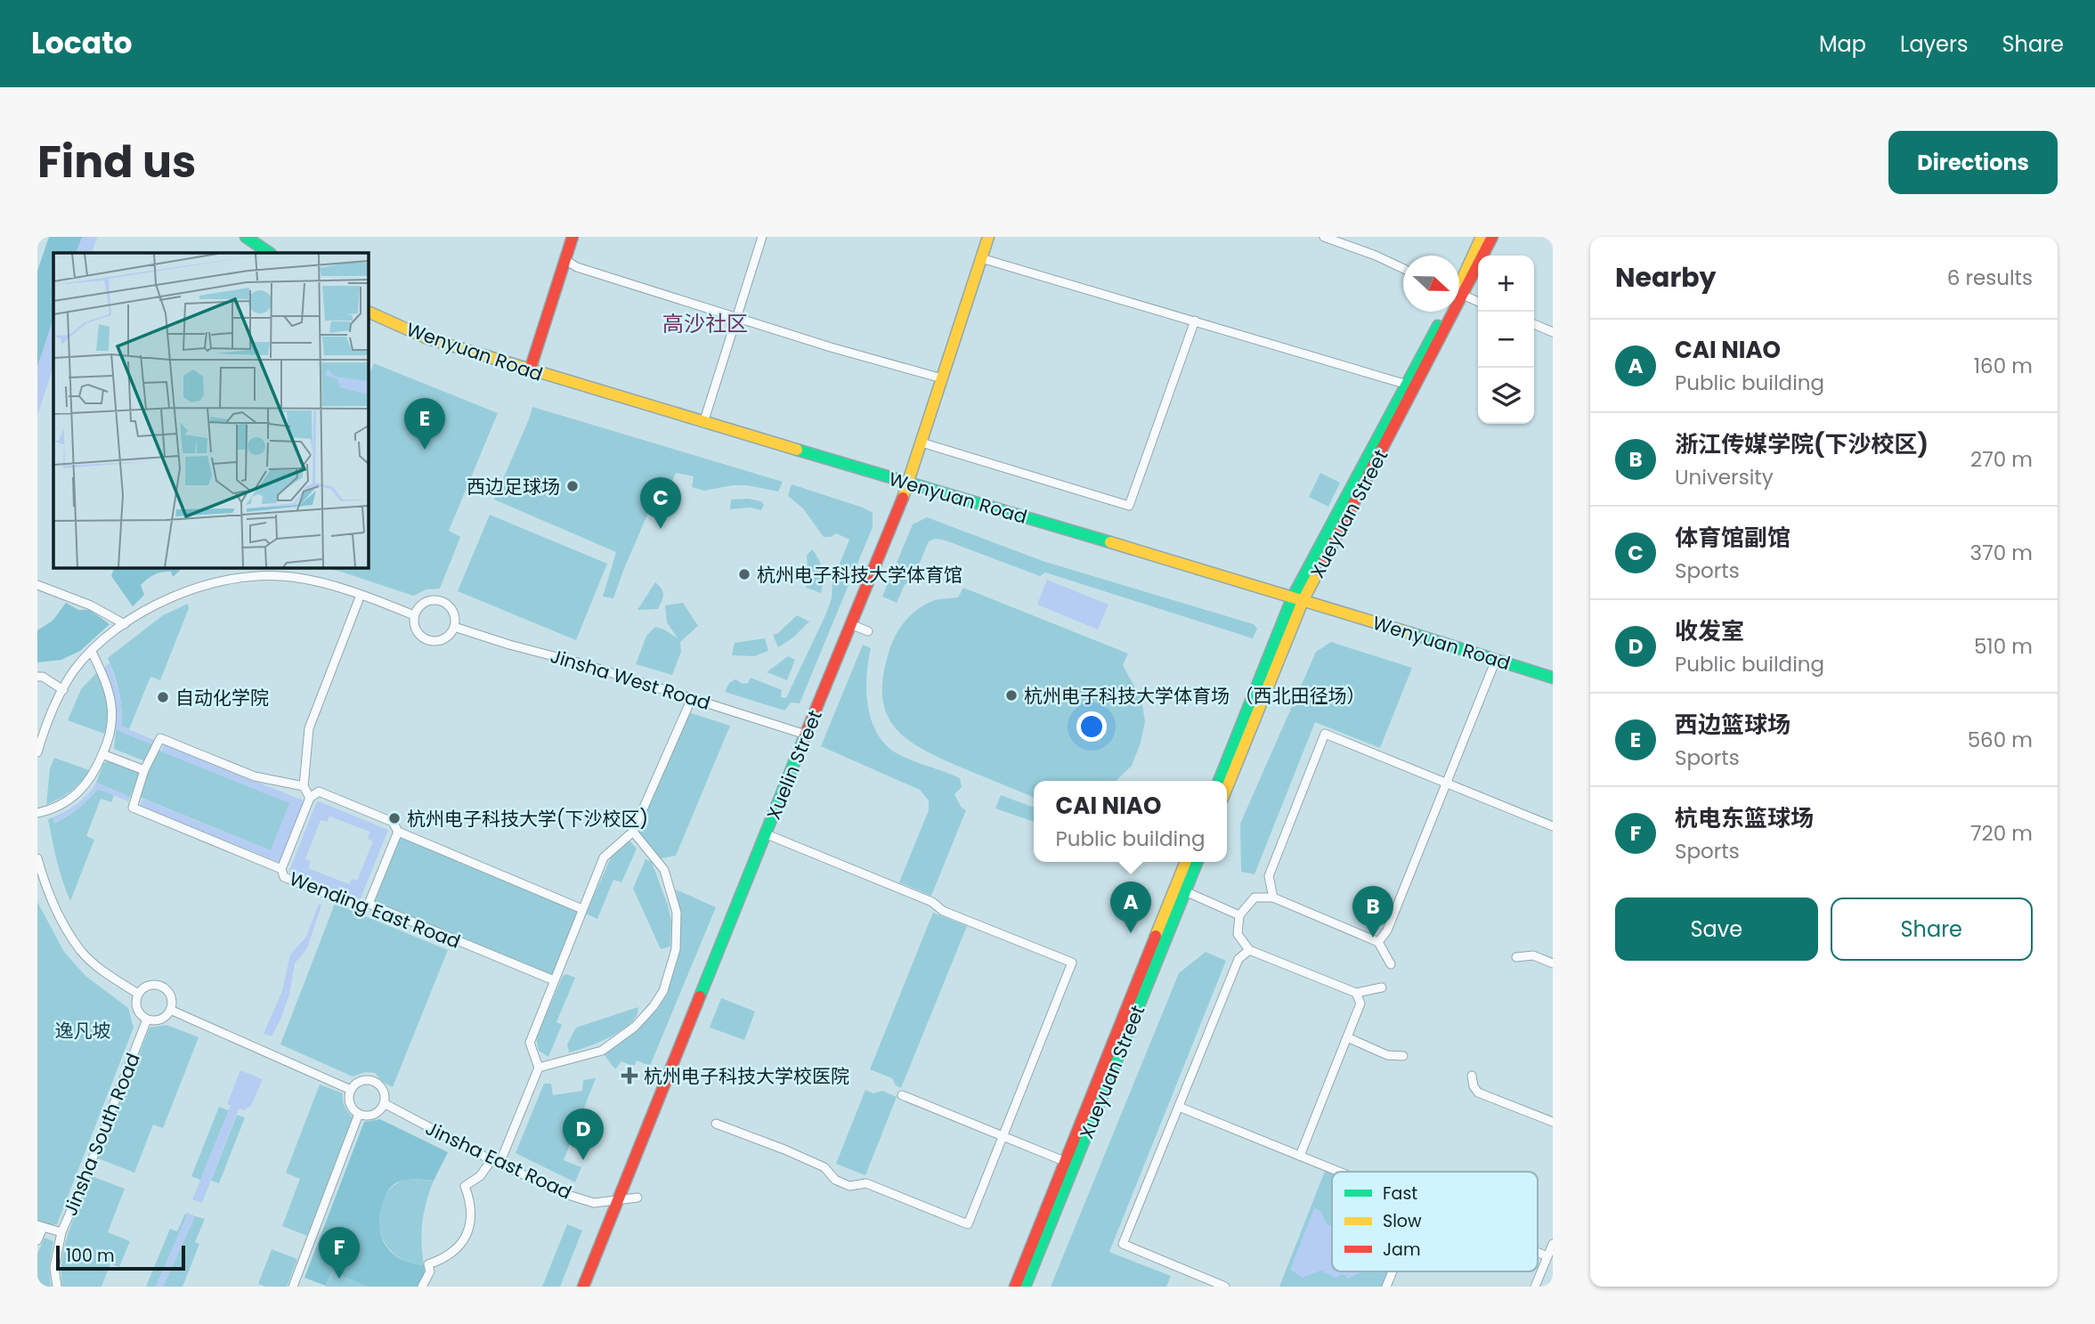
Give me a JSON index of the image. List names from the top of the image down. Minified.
{"streets":{"main road":["Wenyuan Road","Xueyuan Street","Xuelin Street"],"street":["Jinsha West Road","Wending East Road","Jinsha South Road","Jinsha East Road"]},"crossings":[["Wenyuan Road","Xueyuan Street"],["Wenyuan Road","Xuelin Street"],["Jinsha West Road","Xuelin Street"],["Xuelin Street","Jinsha East Road"]],"districts":["高沙社区"],"parks":["逸凡坡"],"places":{"other":["西边足球场","杭州电子科技大学体育馆","杭州电子科技大学体育场 （西北田径场）","自动化学院","杭州电子科技大学(下沙校区)"],"health":["杭州电子科技大学校医院"]},"legend":["Fast","Slow","Jam"],"scale_bar":"100 m","north":"right","page":{"header":"Locato","nav":["Map","Layers","Share"],"title":"Find us","buttons":["Directions",["Save","Share"]],"heading":["Nearby","6 results"],"map_buttons":["+","−"],"list":[{"mark":"A","name":"CAI NIAO","note":"Public building","value":"160 m"},{"mark":"B","name":"浙江传媒学院(下沙校区)","note":"University","value":"270 m"},{"mark":"C","name":"体育馆副馆","note":"Sports","value":"370 m"},{"mark":"D","name":"收发室","note":"Public building","value":"510 m"},{"mark":"E","name":"西边篮球场","note":"Sports","value":"560 m"},{"mark":"F","name":"杭电东篮球场","note":"Sports","value":"720 m"}],"pins":["E","C","A","B","D","F"],"popup":["CAI NIAO","Public building"],"scale":"100 m"}}
